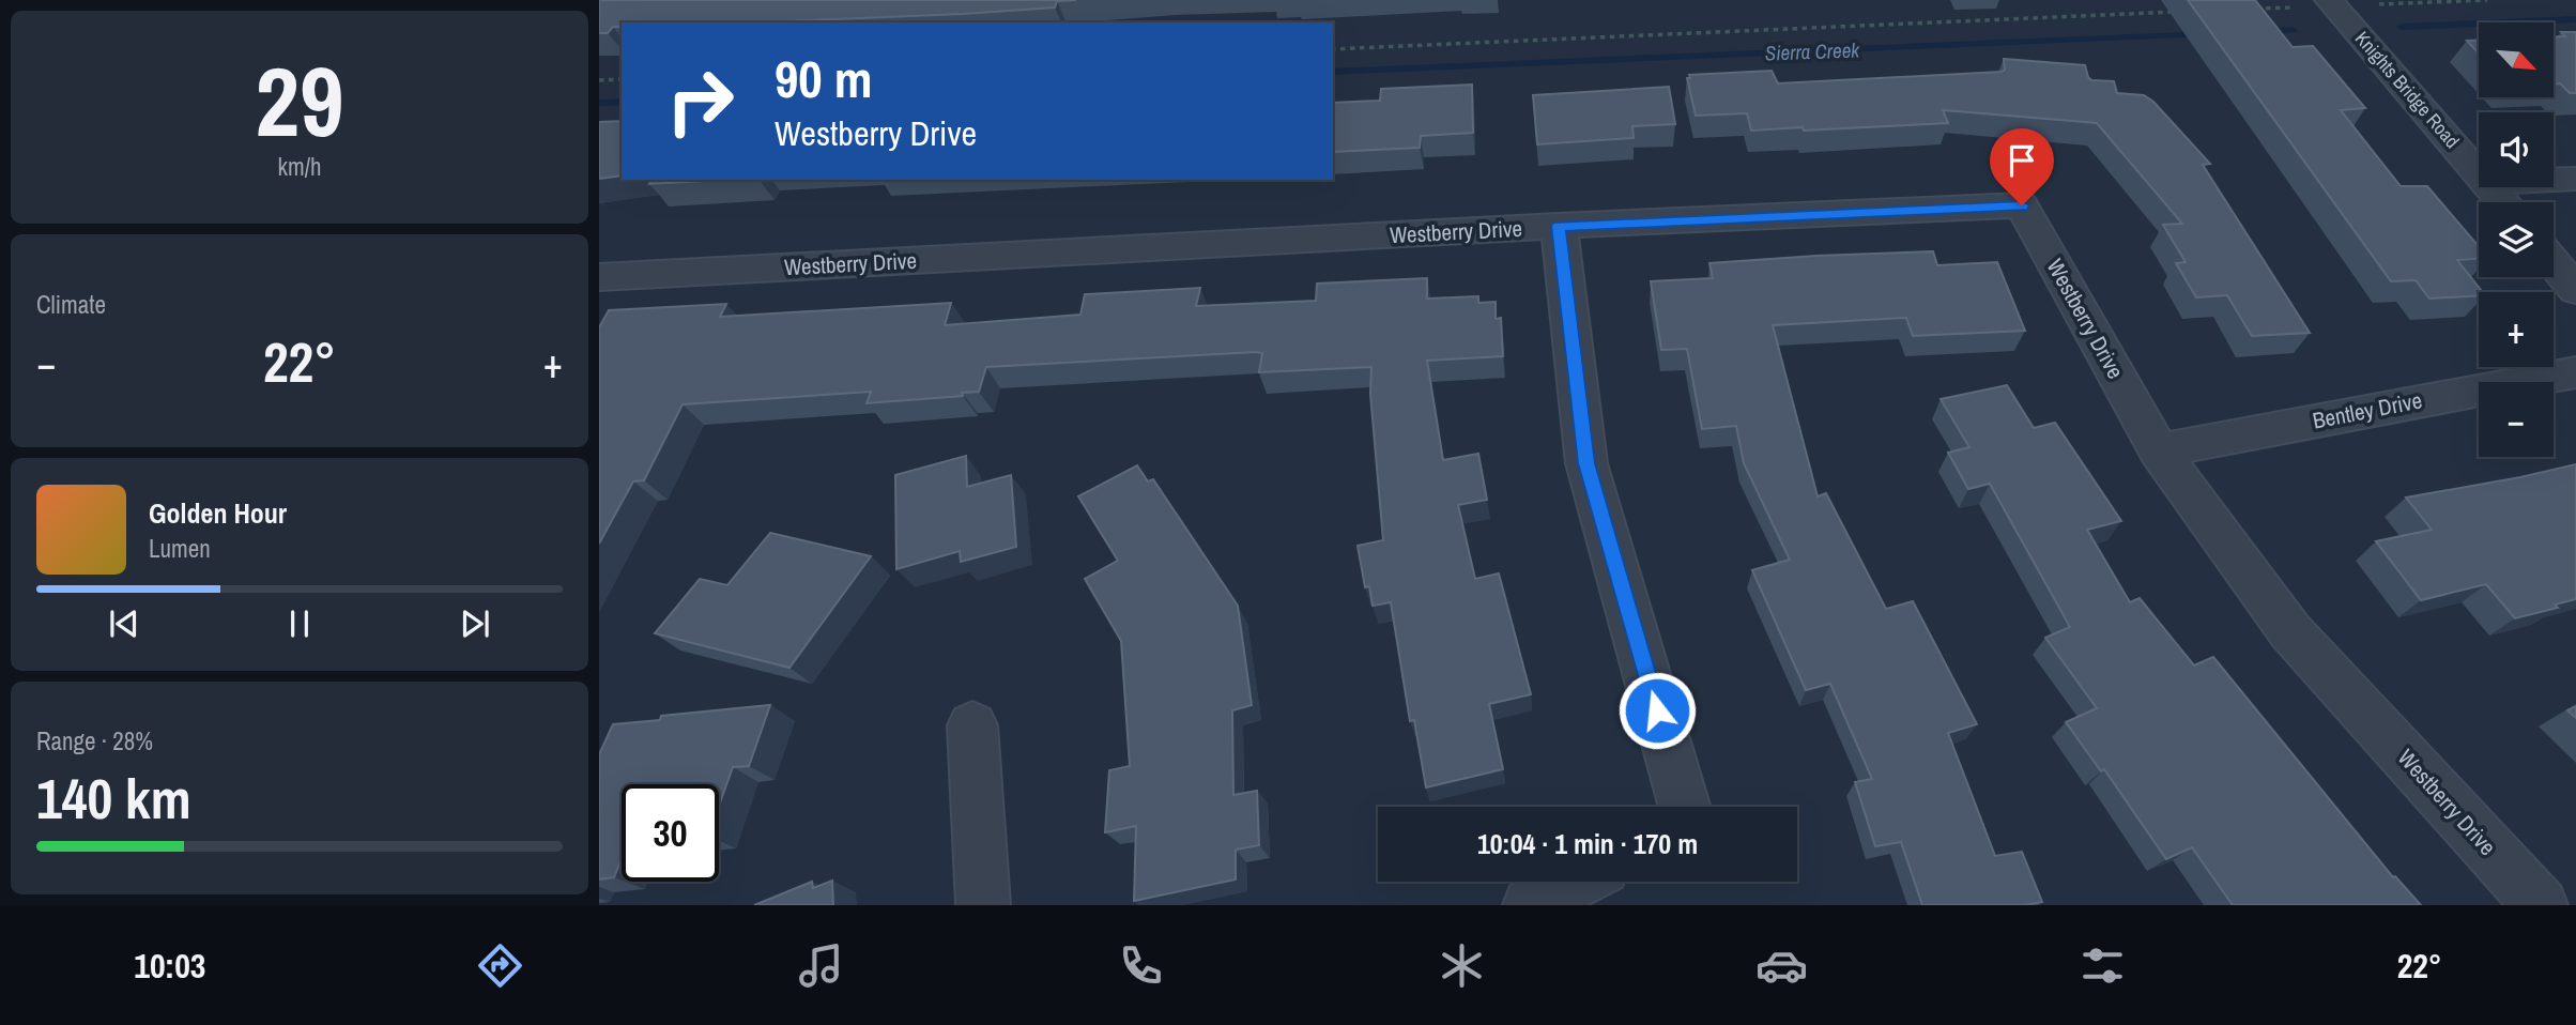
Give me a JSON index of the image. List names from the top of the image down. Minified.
{"streets":{"street":["Knights Bridge Road","Westberry Drive","Bentley Drive"]},"crossings":[["Westberry Drive","Bentley Drive"]],"water":["Sierra Creek"],"north":"bottom right","page":{"tile":[["29","km/h"],"Climate",["Range · 28%","140 km"]],"map_buttons":["+","−"],"turn":["90 m","Westberry Drive"],"heat":["−","22°","+"],"song":["Golden Hour","Lumen"],"limit":"30","trip":"10:04 · 1 min · 170 m","tabs":["10:03","22°"]}}
